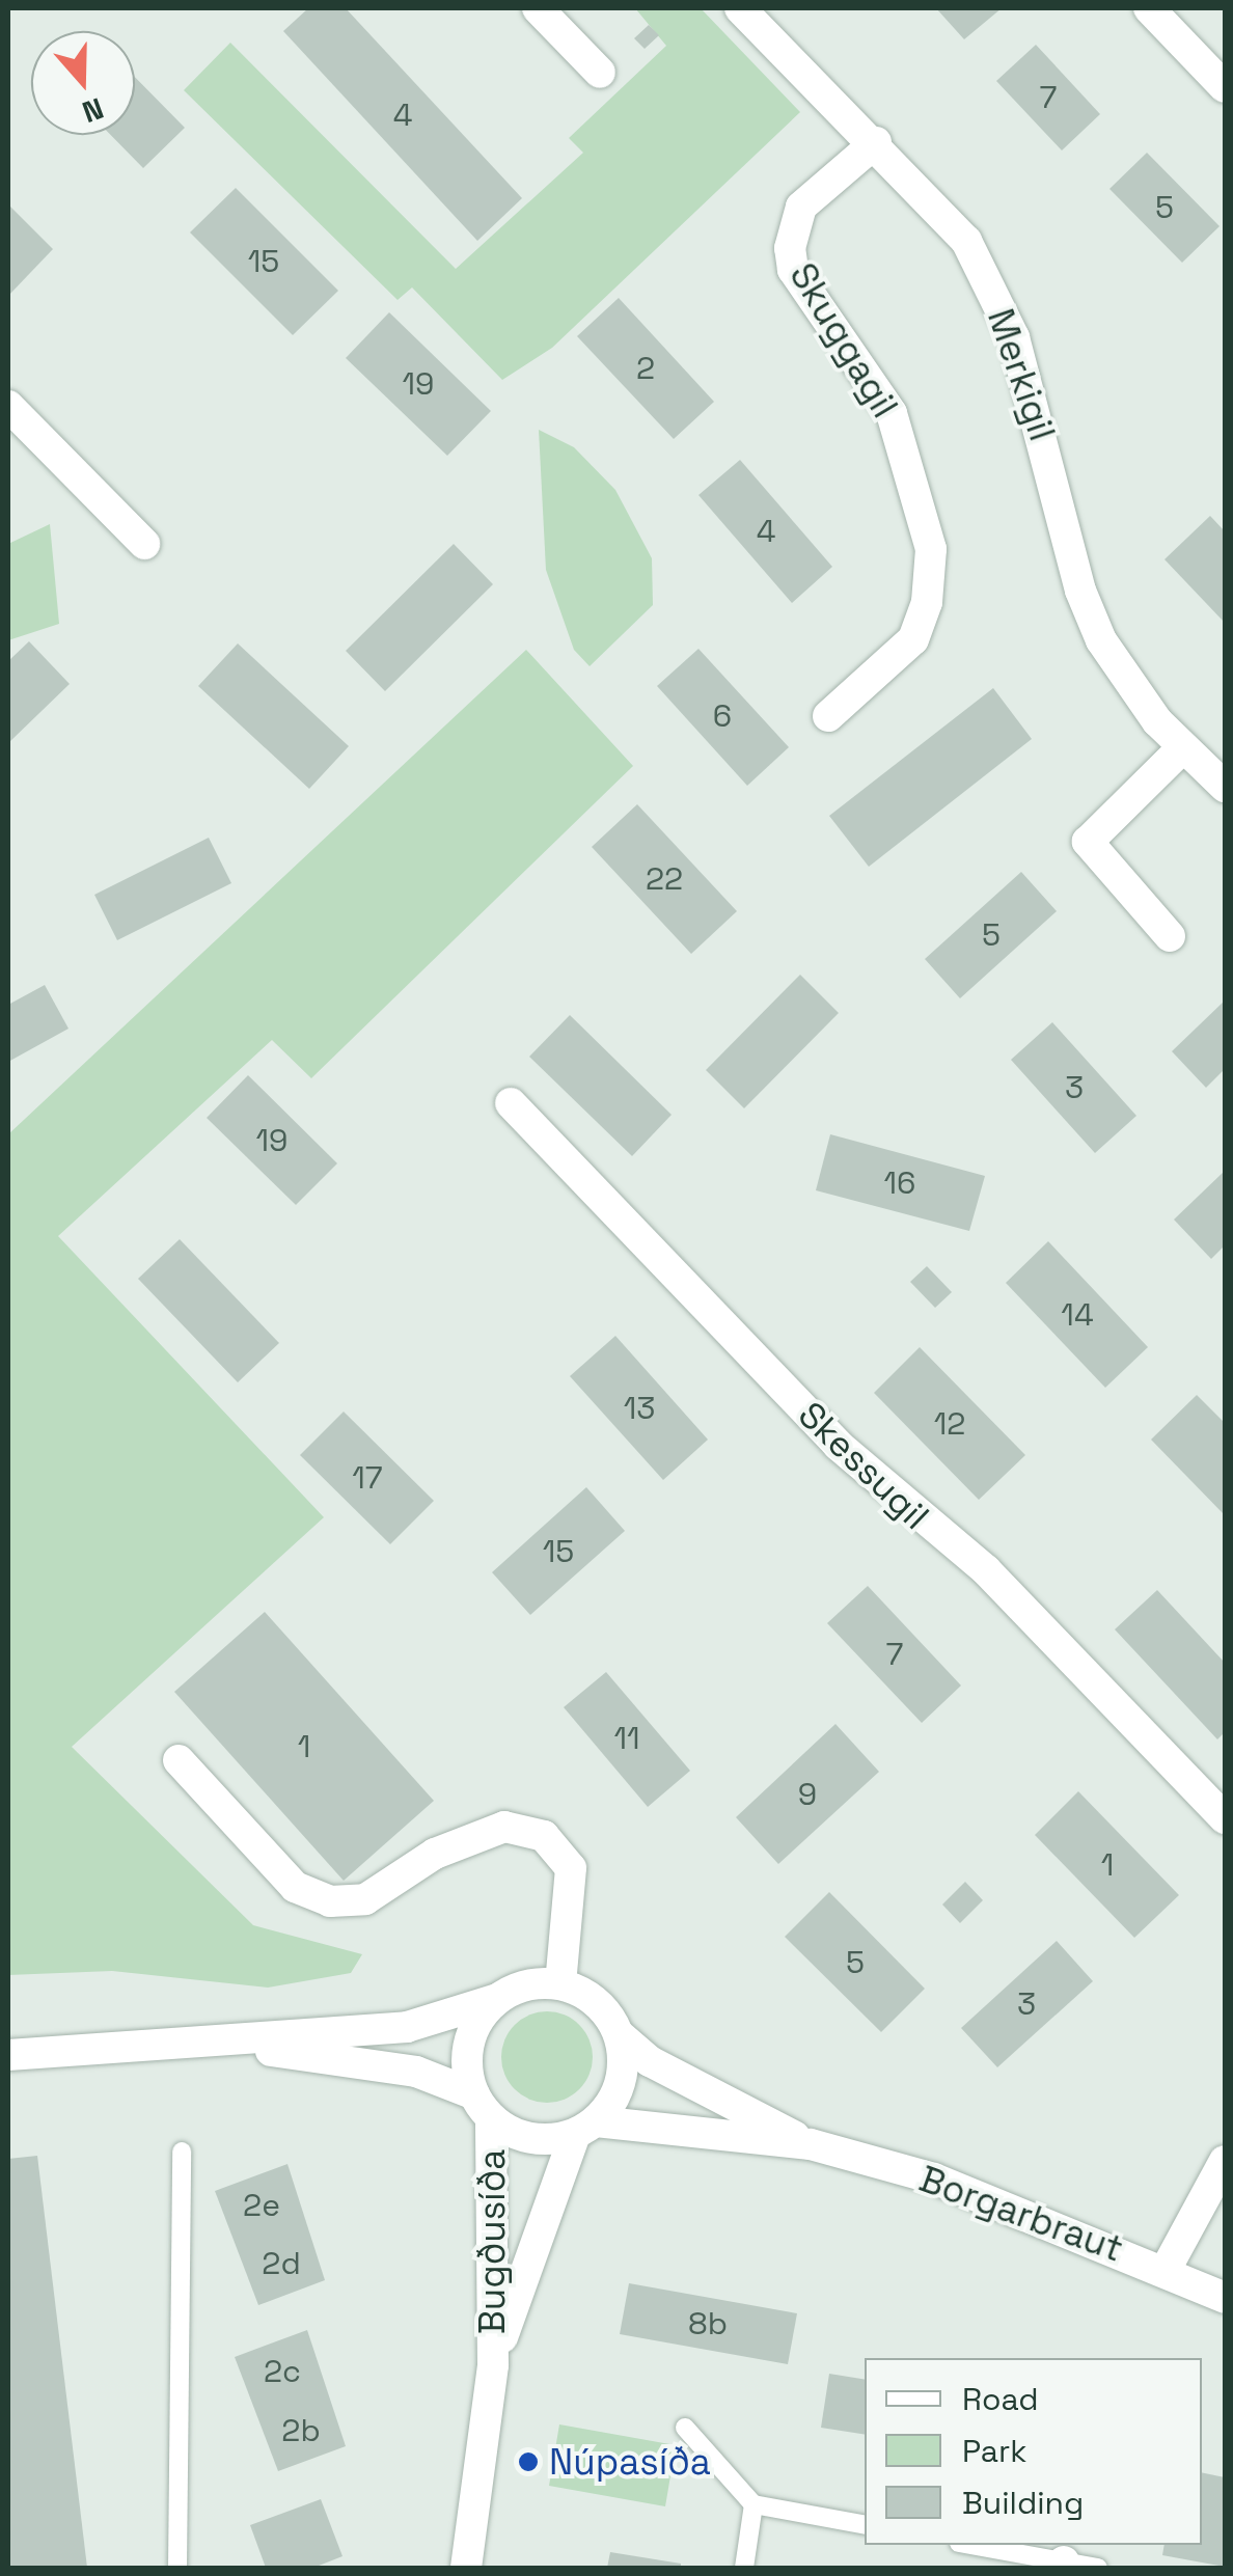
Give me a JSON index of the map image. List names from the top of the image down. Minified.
{"streets":{"street":["Skuggagil","Merkigil","Skessugil","Borgarbraut","Bugðusíða"]},"crossings":[["Skuggagil","Merkigil"],["Borgarbraut","Bugðusíða"]],"places":["Núpasíða"],"house_numbers":["7","4","5","15","2","19","4","6","22","5","3","19","16","14","13","12","17","15","7","11","1","9","1","5","3","2e","2d","8b","2c","2b"],"legend":["Road","Park","Building"],"north":"bottom"}
